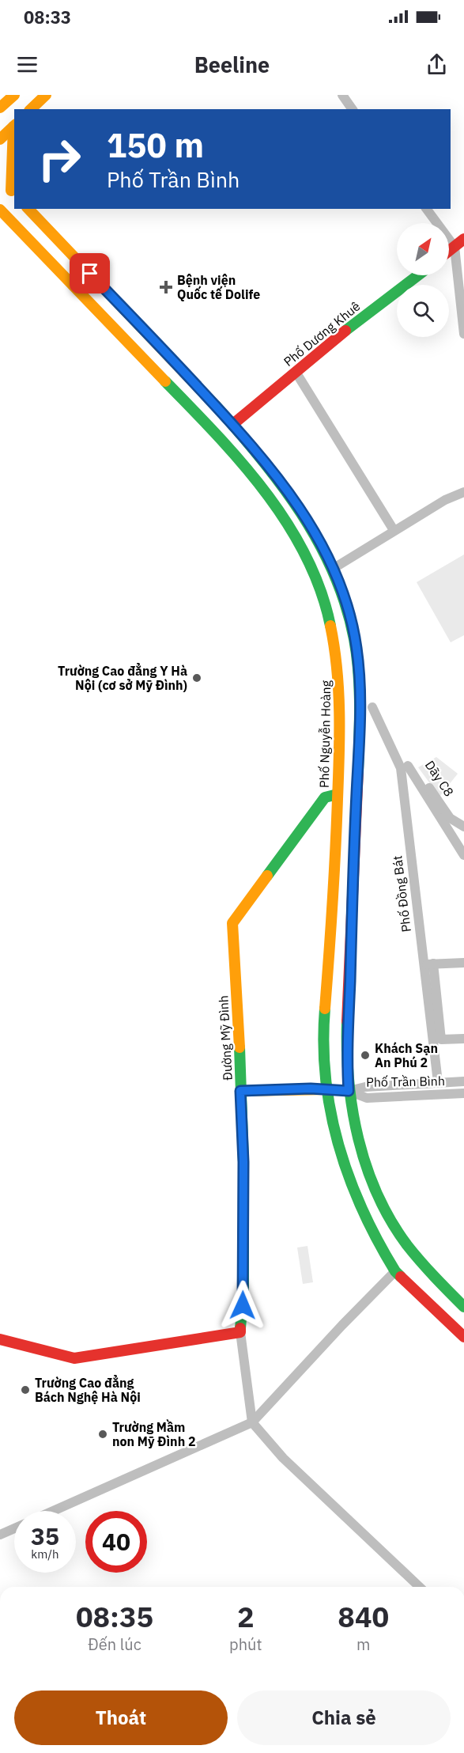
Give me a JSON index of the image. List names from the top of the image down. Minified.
{"streets":{"main road":["Phố Dương Khuê","Phố Nguyễn Hoàng","Đường Mỹ Đình","Phố Trần Bình"],"street":["Dãy C8","Phố Đồng Bát"]},"crossings":[["Phố Nguyễn Hoàng","Đường Mỹ Đình"],["Phố Nguyễn Hoàng","Phố Trần Bình"],["Phố Đồng Bát","Phố Trần Bình"],["Đường Mỹ Đình","Phố Trần Bình"]],"places":{"health":["Bệnh viện Quốc tế Dolife"],"other":["Trường Cao đẳng Y Hà Nội (cơ sở Mỹ Đình)","Khách Sạn An Phú 2","Trường Cao đẳng Bách Nghệ Hà Nội","Trường Mầm non Mỹ Đình 2"]},"north":"top right","page":{"status":"08:33","header":"Beeline","turn":["150 m","Phố Trần Bình"],"speed":"35 km/h","limit":"40","eta":["08:35","Đến lúc","2","phút","840","m"],"buttons":["Thoát","Chia sẻ"]}}
